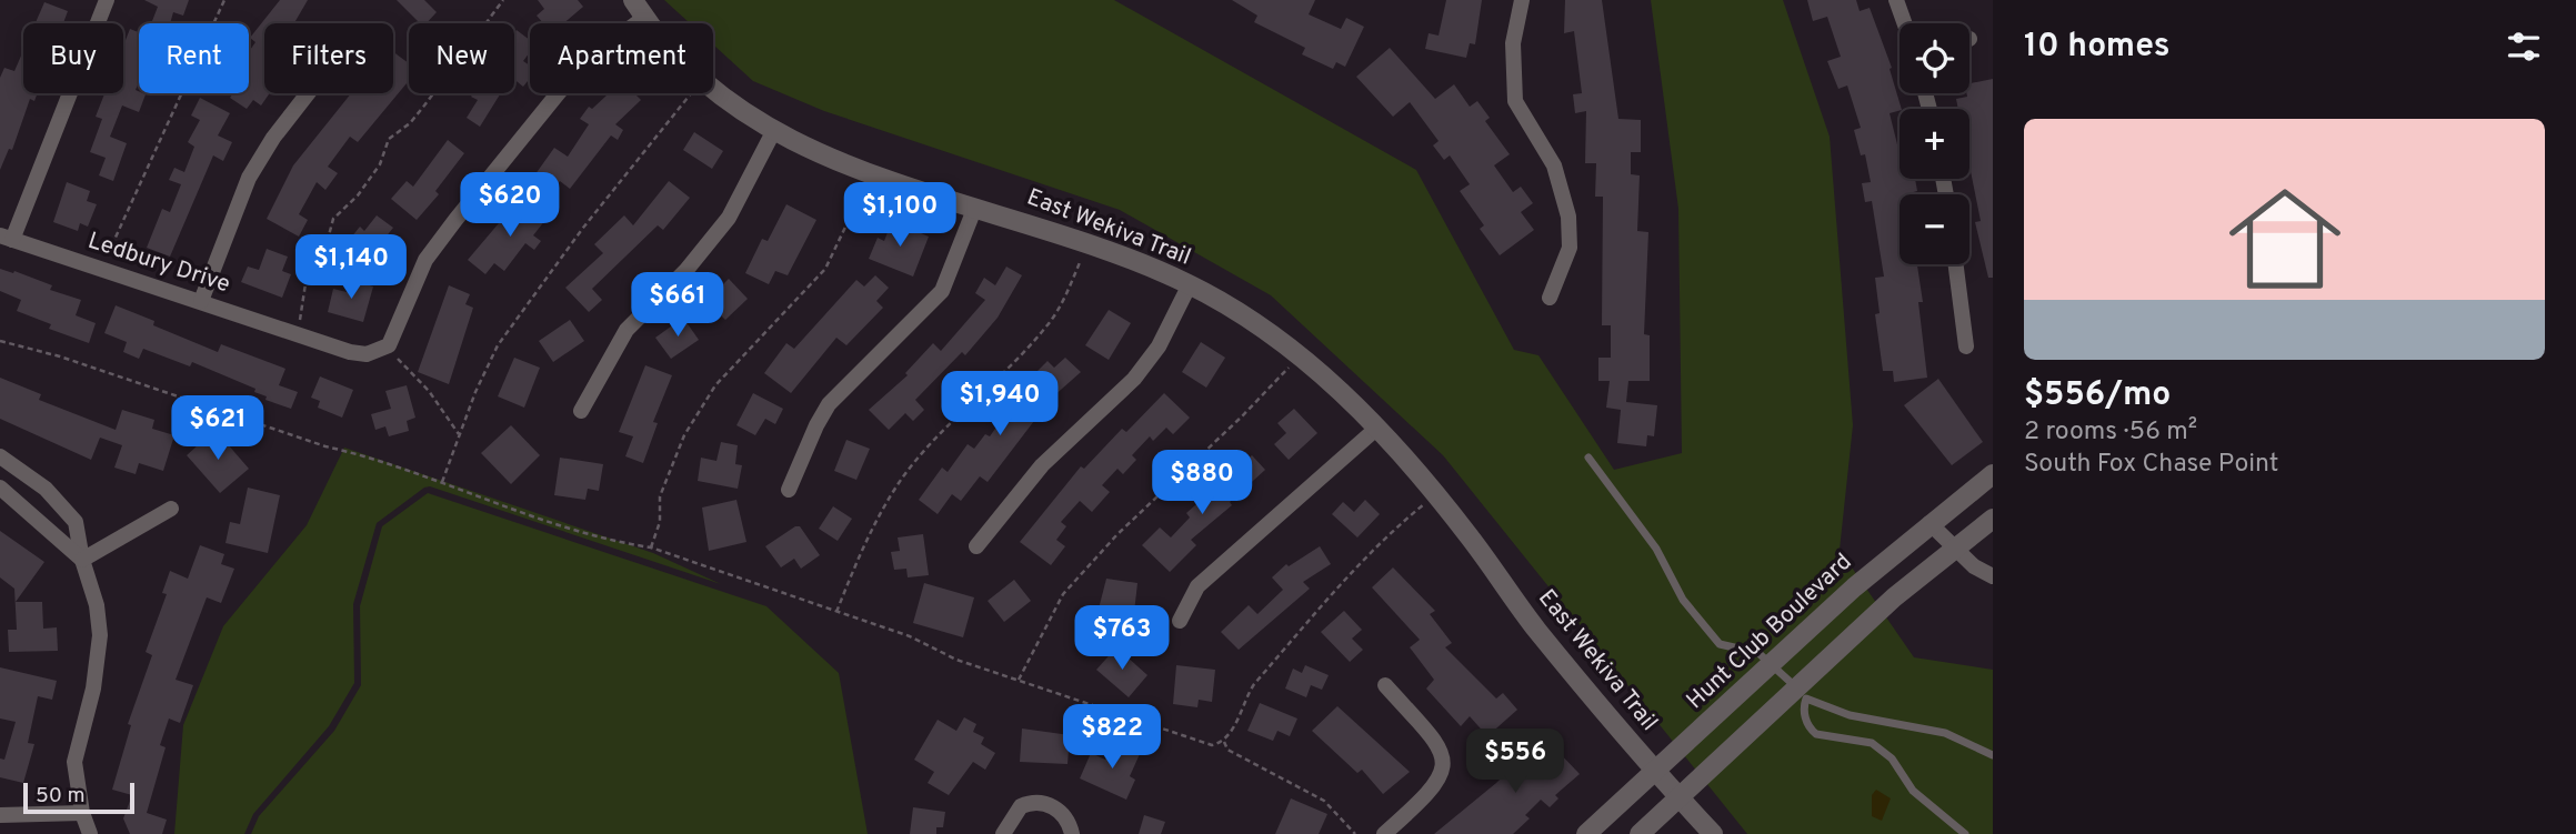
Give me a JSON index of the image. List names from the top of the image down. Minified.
{"streets":{"street":["East Wekiva Trail","Ledbury Drive","Hunt Club Boulevard"]},"crossings":[["East Wekiva Trail","Hunt Club Boulevard"]],"scale_bar":"50 m","page":{"heading":"10 homes","map_buttons":["+","−"],"chip":["Buy","Rent","Filters","New","Apartment"],"list":[{"name":"$556/mo","note":"2 rooms · 56 m² · South Fox Chase Point"}],"price":["$620","$1,100","$1,140","$661","$1,940","$621","$880","$763","$822","$556"],"scale":"50 m"}}
